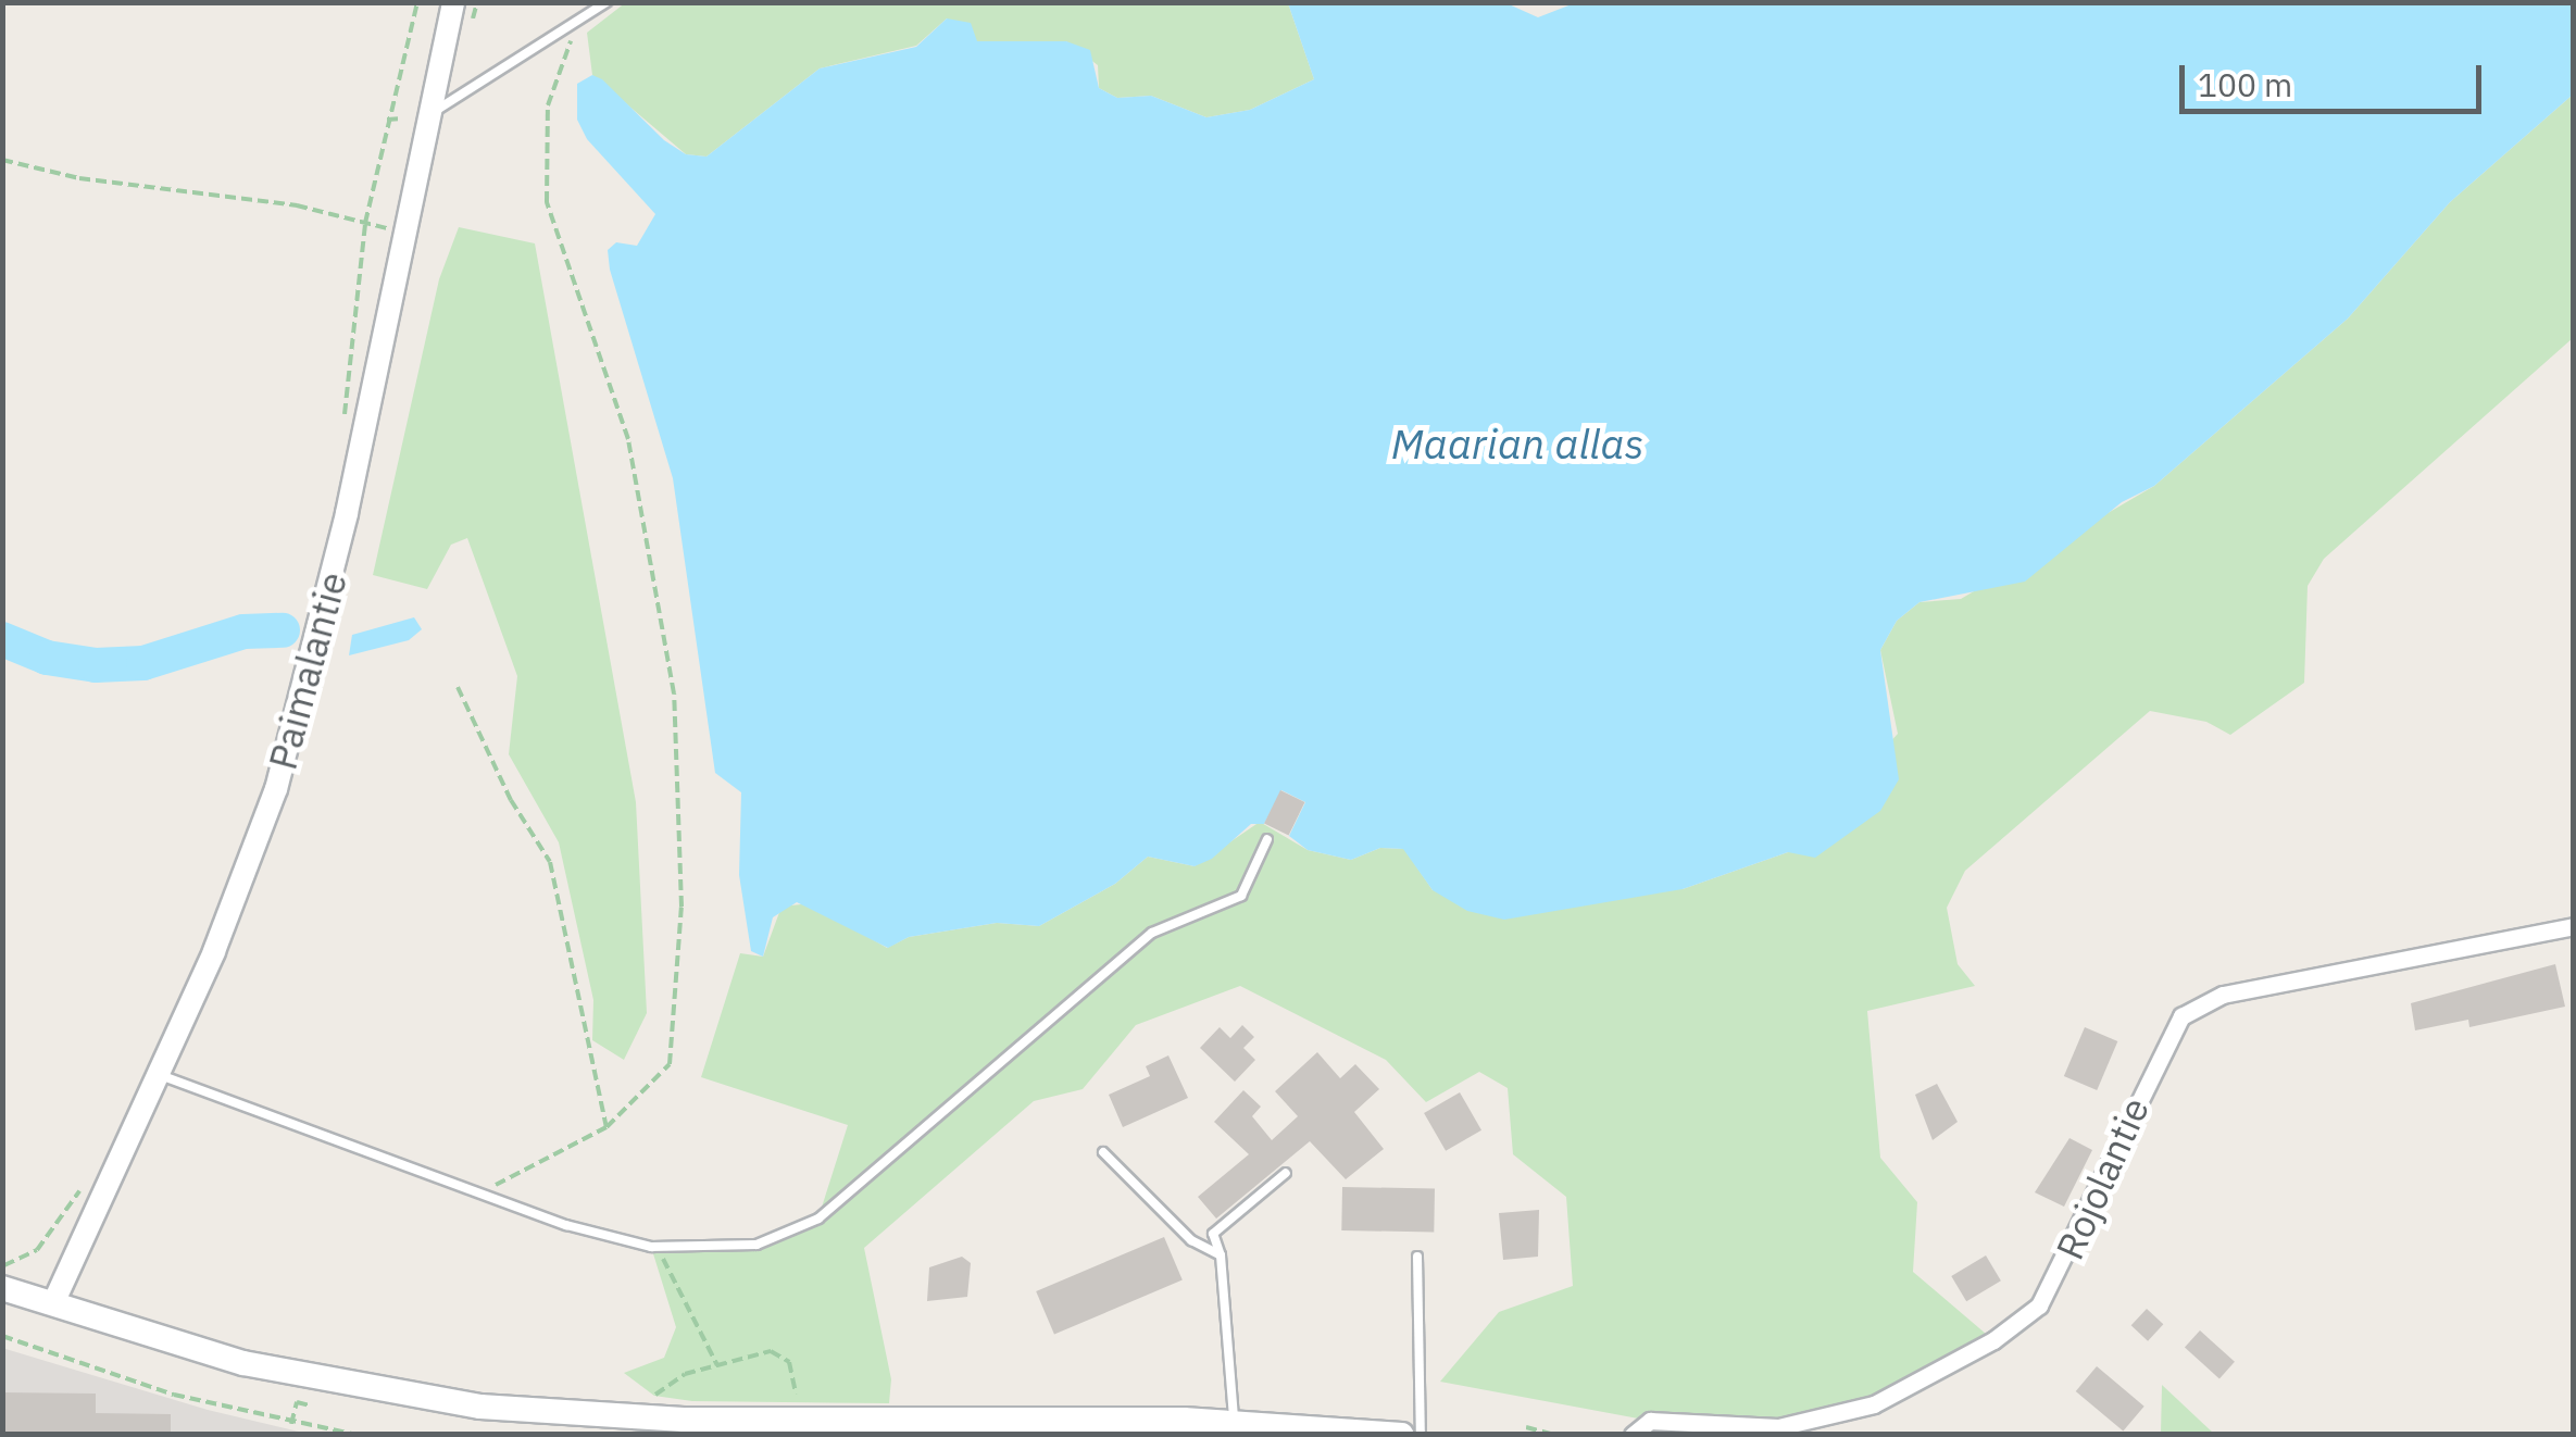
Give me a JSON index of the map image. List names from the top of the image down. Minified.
{"streets":{"street":["Paimalantie","Rojolantie"]},"water":["Maarian allas"],"scale_bar":"100 m"}
